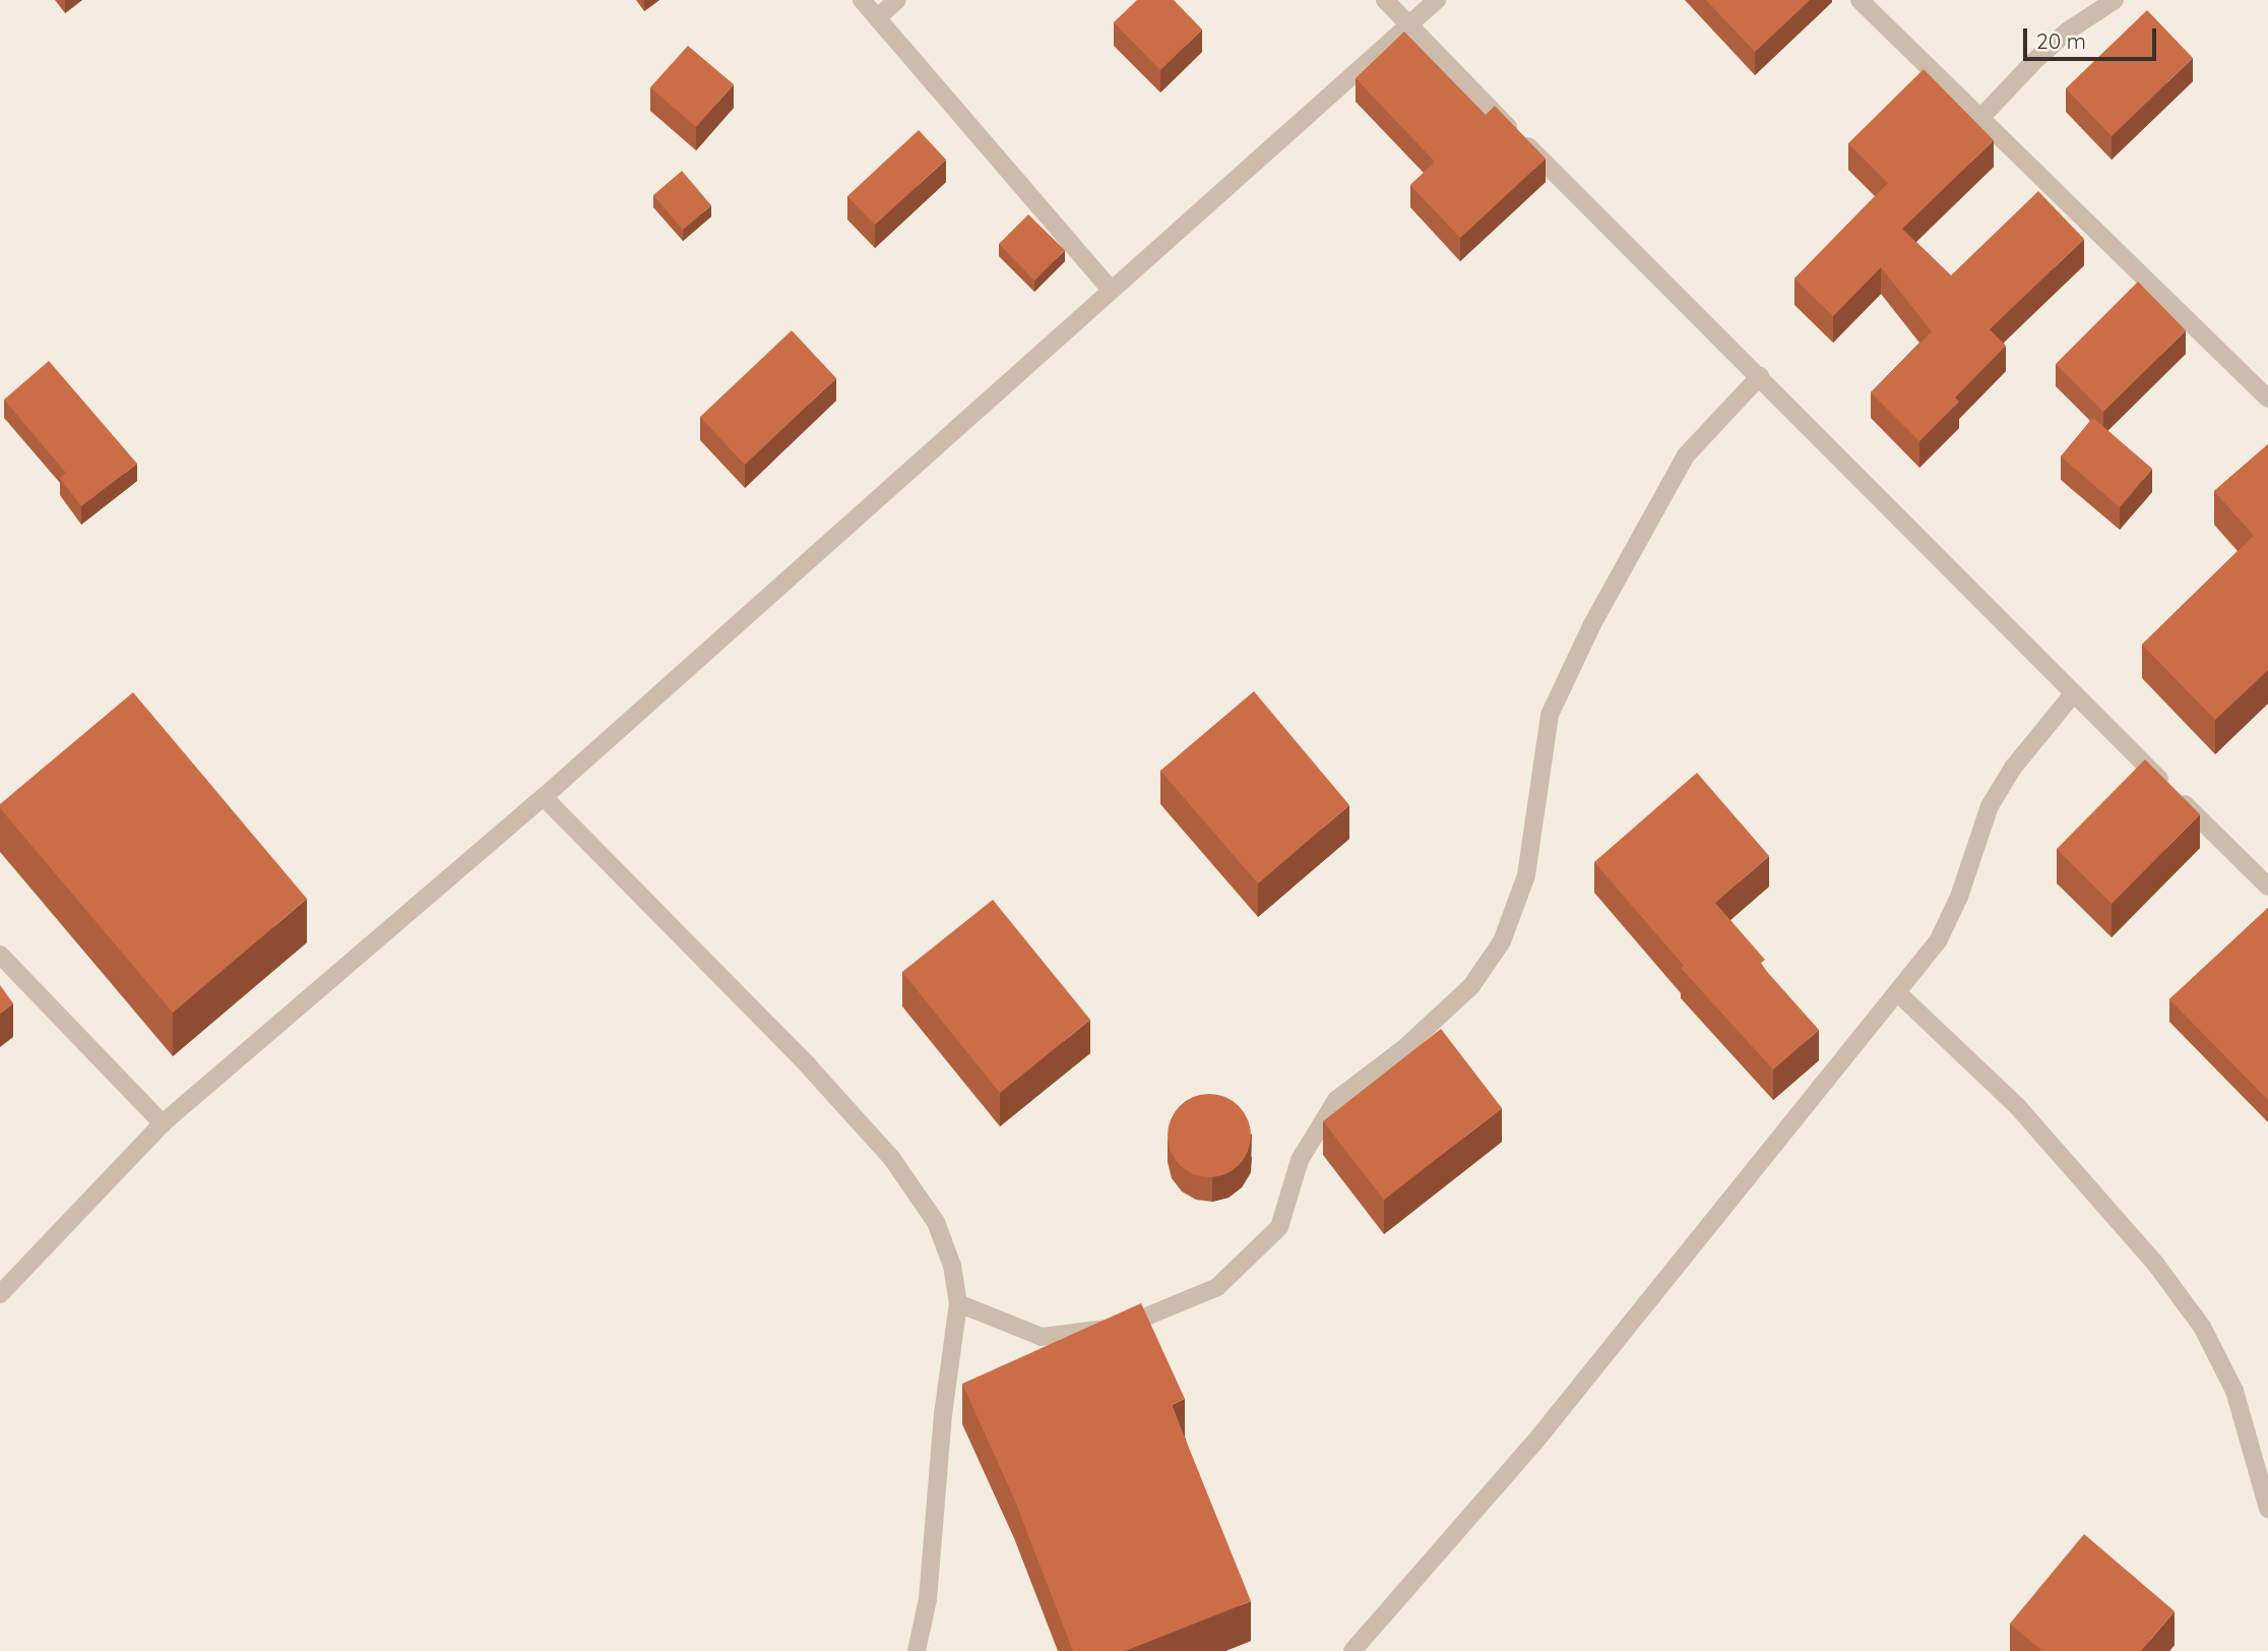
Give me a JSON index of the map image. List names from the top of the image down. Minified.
{"scale_bar":"20 m"}
